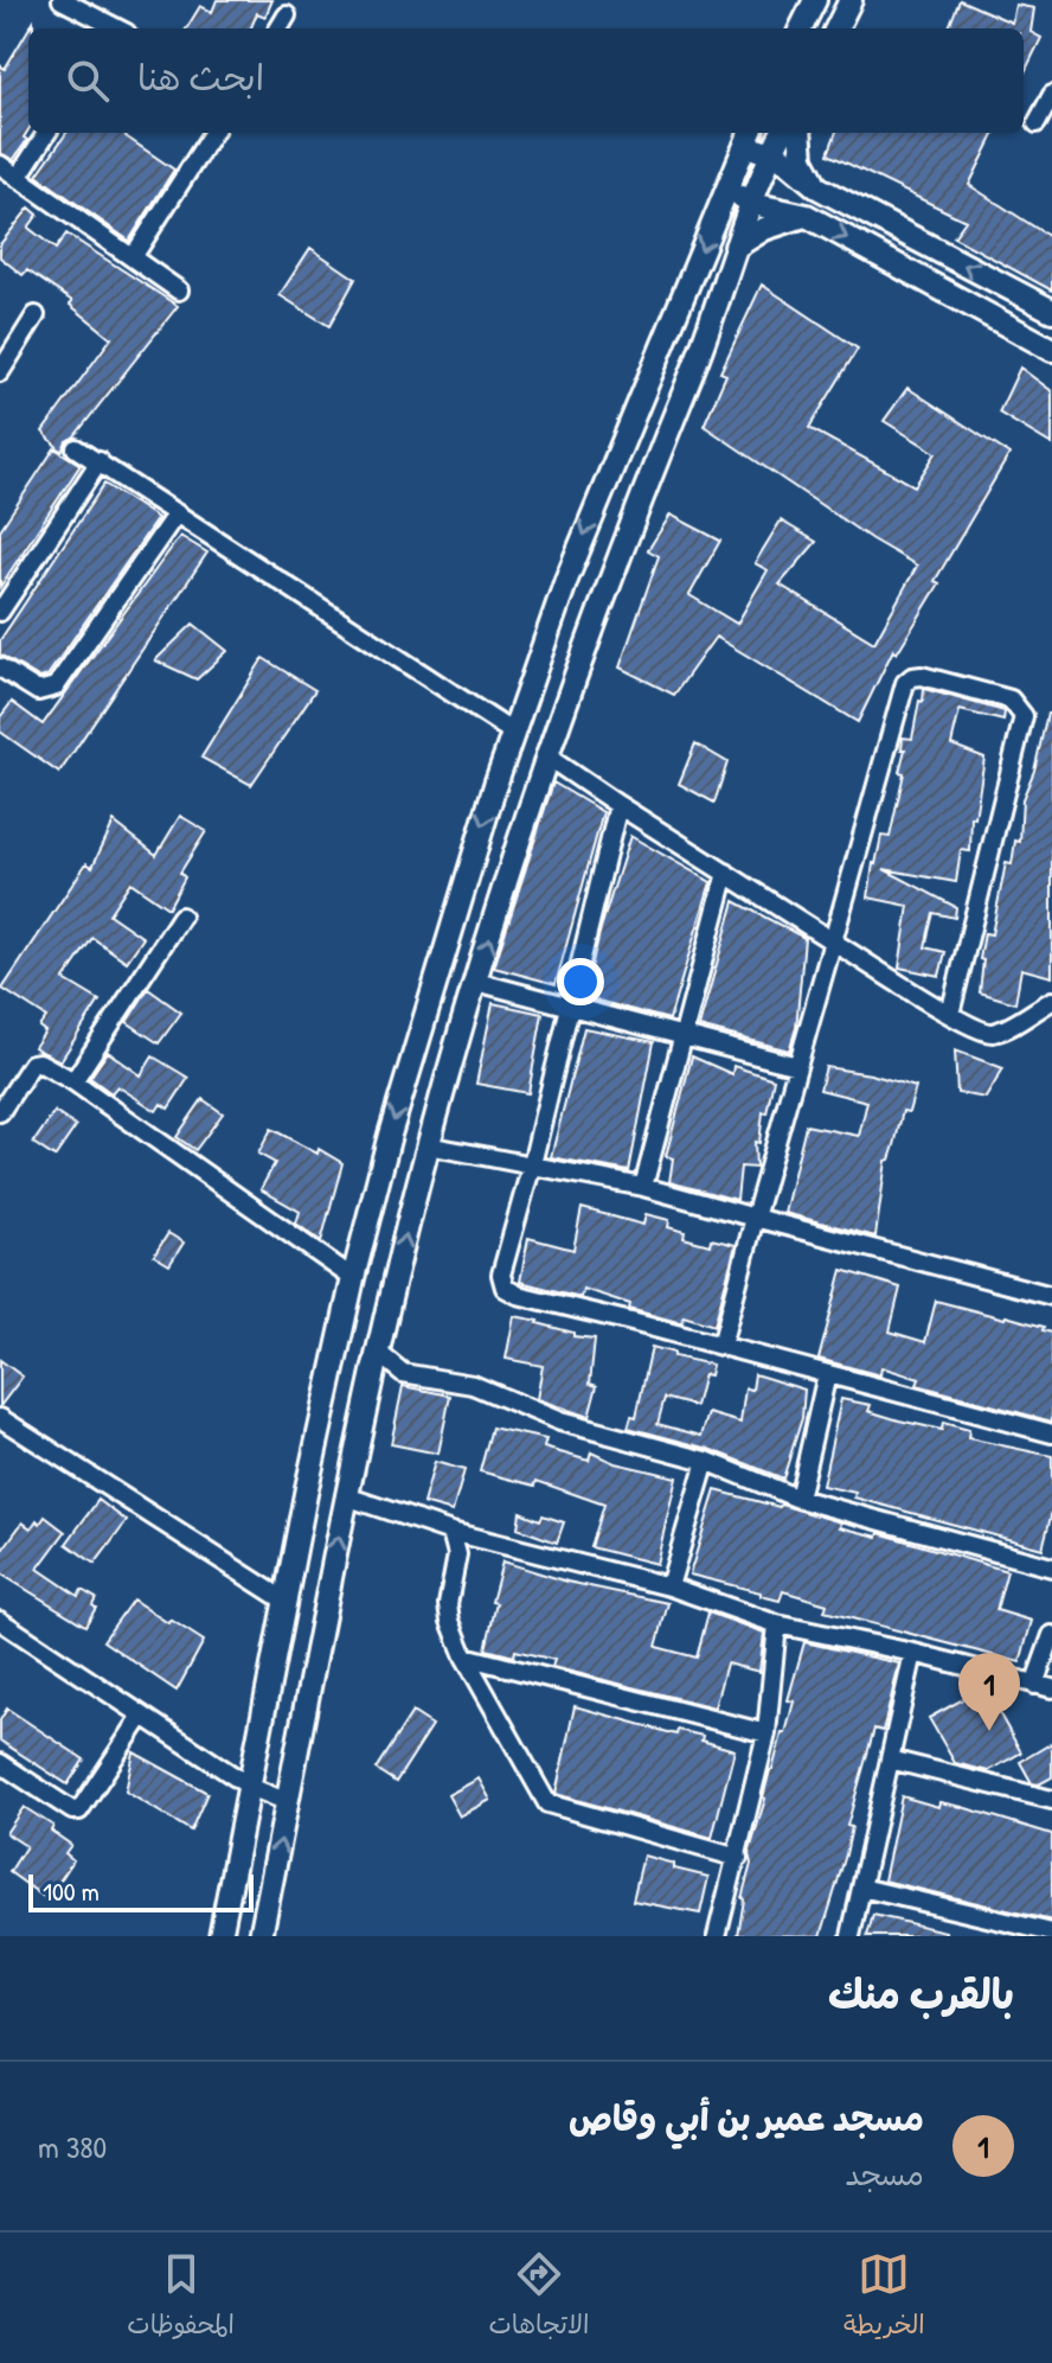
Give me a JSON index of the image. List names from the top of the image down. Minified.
{"scale_bar":"100 m","page":{"search":"ابحث هنا","pins":"1","scale":"100 m","heading":"بالقرب منك","list":[{"mark":"1","name":"مسجد عمير بن أبي وقاص","note":"مسجد","value":"380 m"}],"nav":["الخريطة","الاتجاهات","المحفوظات"]}}
